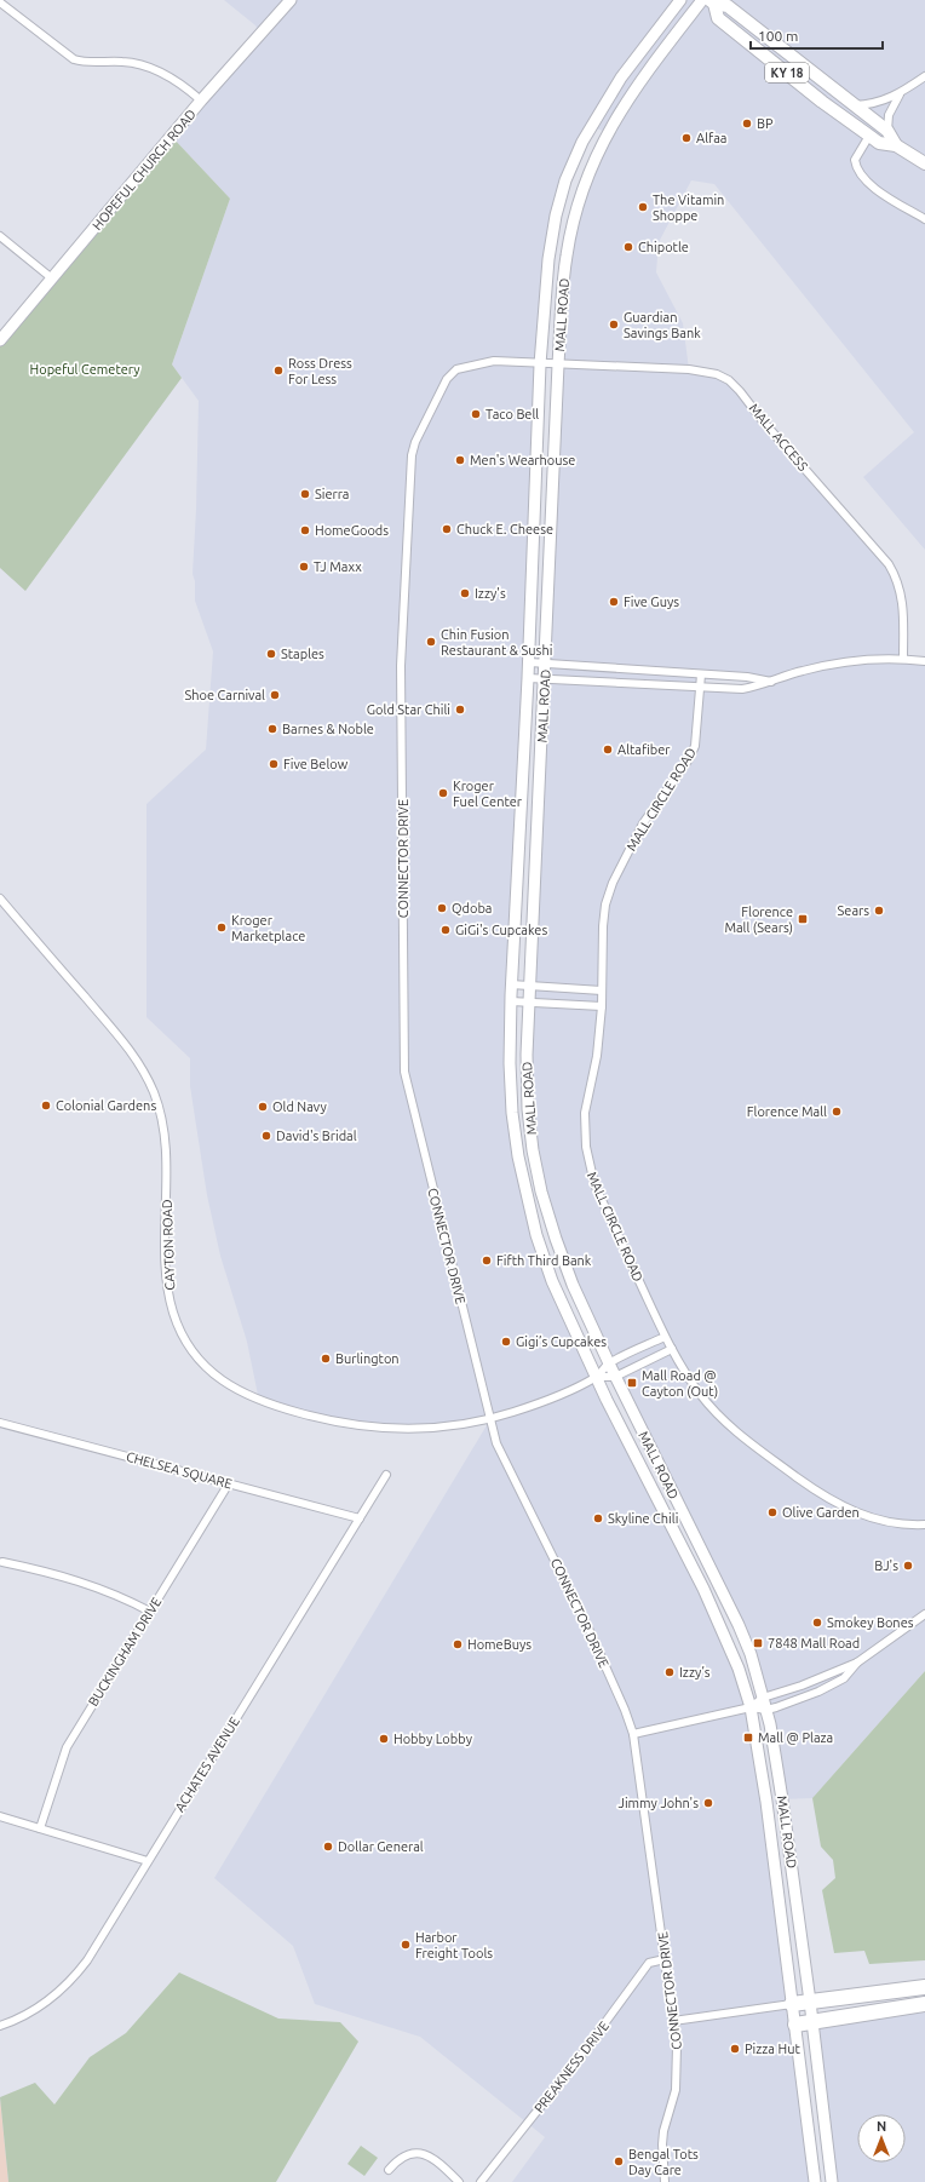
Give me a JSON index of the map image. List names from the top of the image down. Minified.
{"streets":{"main road":["KY 18","HOPEFUL CHURCH ROAD","MALL ROAD"],"street":["MALL ACCESS","MALL CIRCLE ROAD","CONNECTOR DRIVE","CAYTON ROAD","CHELSEA SQUARE","BUCKINGHAM DRIVE","ACHATES AVENUE","PREAKNESS DRIVE"]},"crossings":[["KY 18","MALL ROAD"],["MALL ROAD","MALL ACCESS"],["MALL ROAD","CONNECTOR DRIVE"],["MALL ROAD","CAYTON ROAD"],["MALL ACCESS","CONNECTOR DRIVE"],["CONNECTOR DRIVE","CAYTON ROAD"],["CONNECTOR DRIVE","PREAKNESS DRIVE"],["CHELSEA SQUARE","BUCKINGHAM DRIVE"],["CHELSEA SQUARE","ACHATES AVENUE"]],"parks":["Hopeful Cemetery"],"places":{"other":["BP","Alfaa","The Vitamin Shoppe","Chipotle","Guardian Savings Bank","Ross Dress For Less","Taco Bell","Men's Wearhouse","Sierra","Chuck E. Cheese","HomeGoods","TJ Maxx","Izzy's","Five Guys","Chin Fusion Restaurant & Sushi","Staples","Shoe Carnival","Gold Star Chili","Barnes & Noble","Altafiber","Five Below","Kroger Fuel Center","Qdoba","Sears","Kroger Marketplace","GiGi's Cupcakes","Colonial Gardens","Old Navy","Florence Mall","David's Bridal","Fifth Third Bank","Gigi’s Cupcakes","Burlington","Olive Garden","Skyline Chili","BJ's","Smokey Bones","HomeBuys","Izzy’s","Hobby Lobby","Jimmy John's","Dollar General","Harbor Freight Tools","Pizza Hut","Bengal Tots Day Care"],"transit":["Florence Mall (Sears)","Mall Road @ Cayton (Out)","7848 Mall Road","Mall @ Plaza"]},"scale_bar":"100 m","north":"top"}
